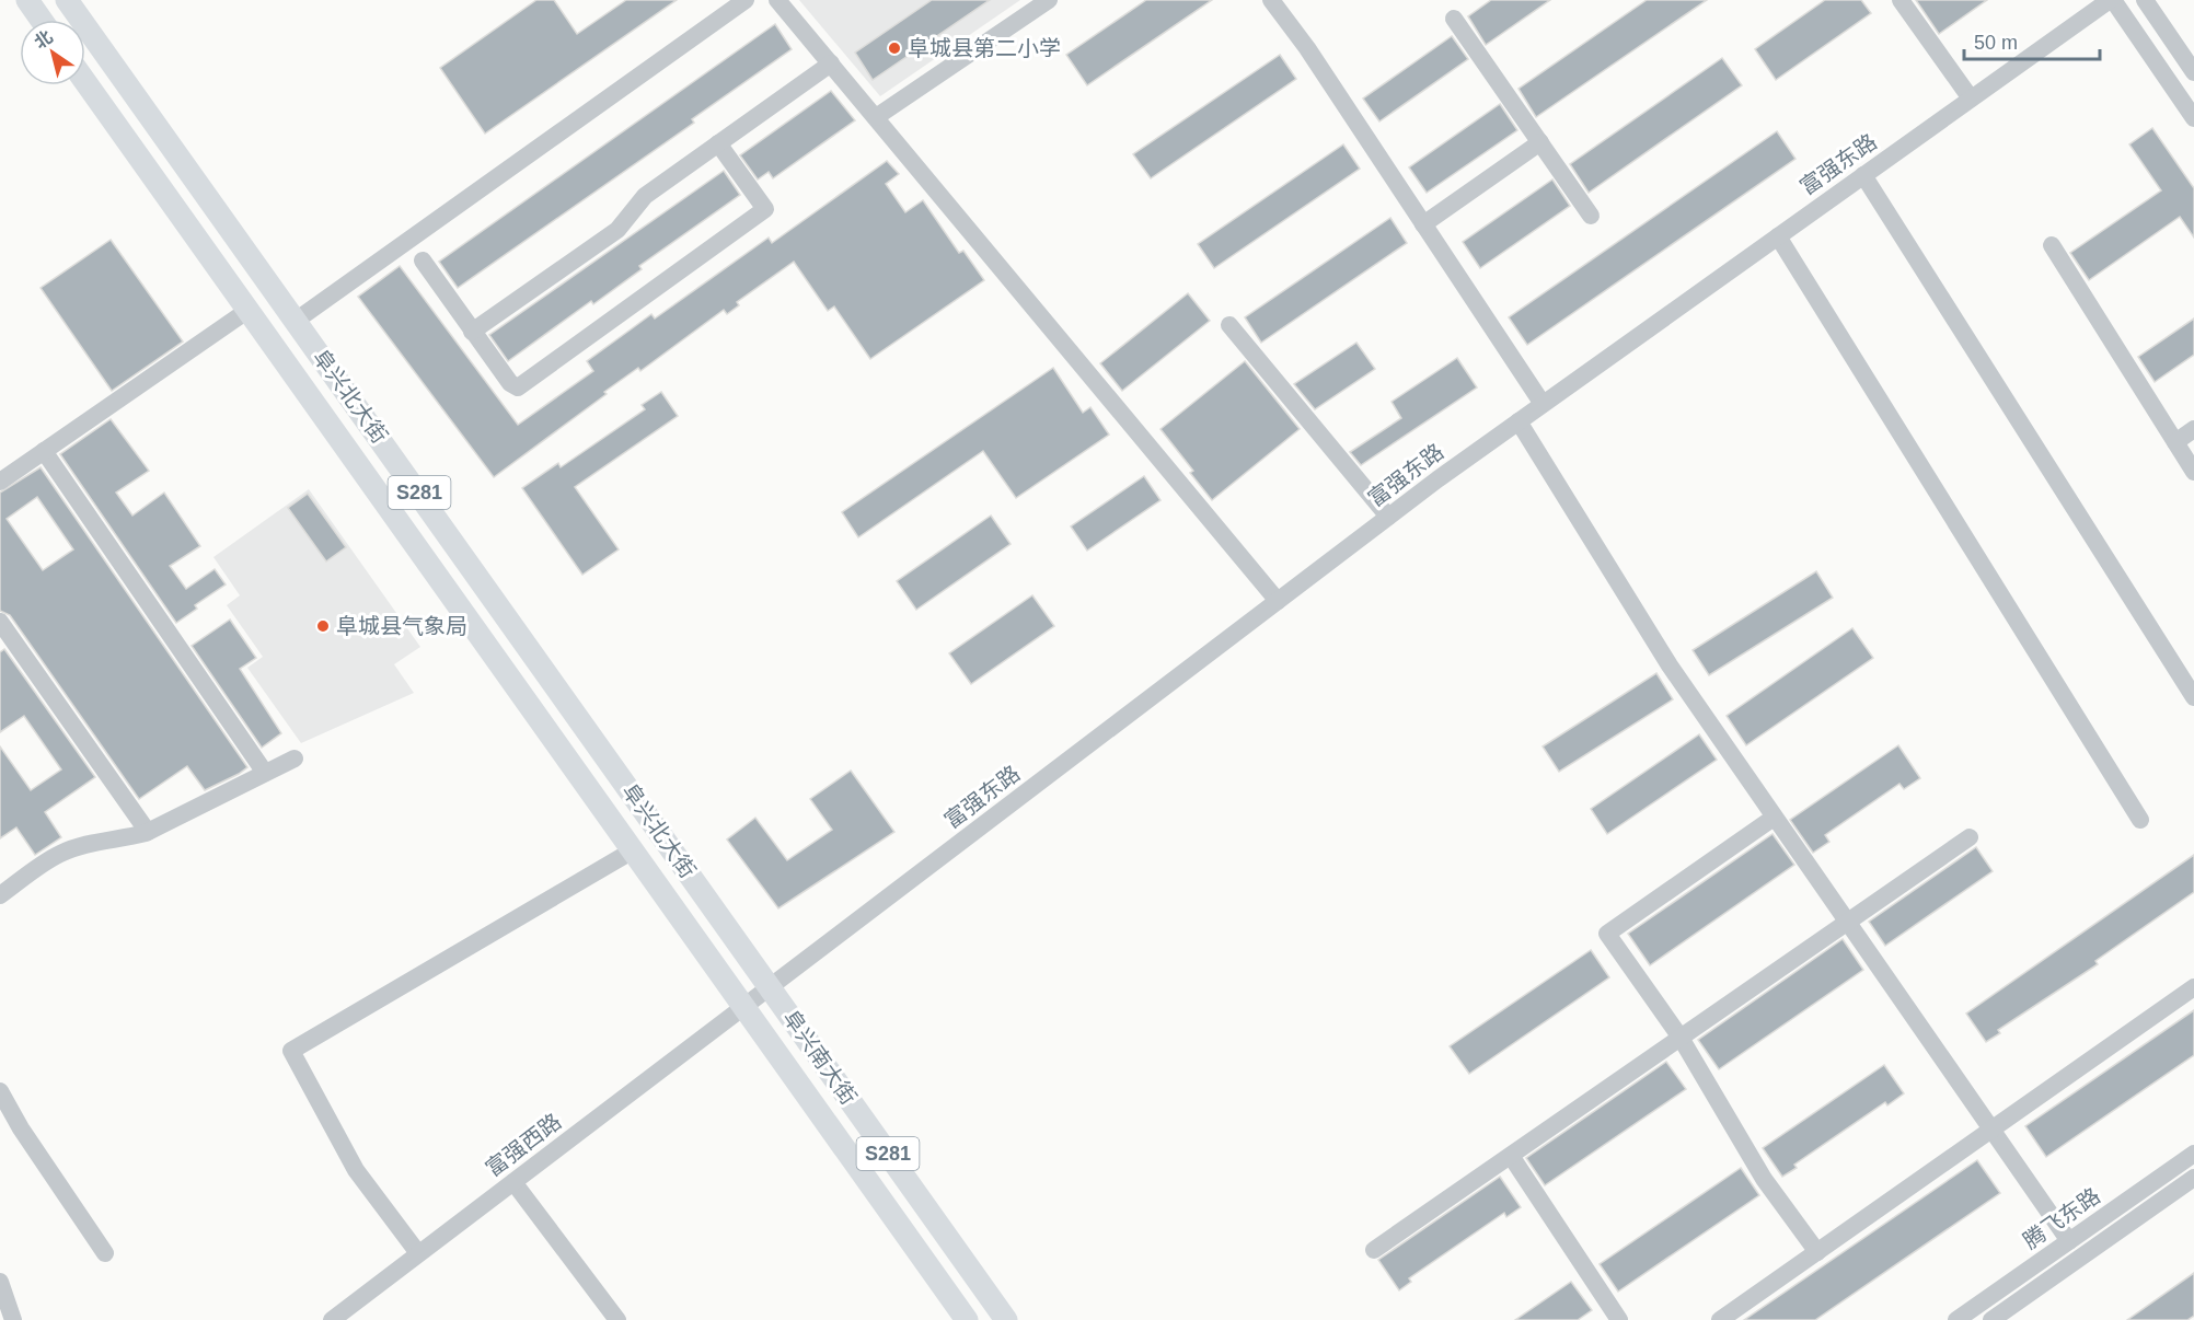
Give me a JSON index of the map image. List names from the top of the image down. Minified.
{"streets":{"main road":["阜兴北大街","S281","阜兴南大街"],"street":["富强东路","富强西路","腾飞东路"]},"crossings":[["富强东路","阜兴北大街"],["富强东路","阜兴南大街"],["富强东路","富强西路"],["阜兴北大街","阜兴南大街"],["阜兴北大街","富强西路"],["阜兴南大街","富强西路"]],"places":["阜城县第二小学","阜城县气象局"],"scale_bar":"50 m","north":"top left"}
